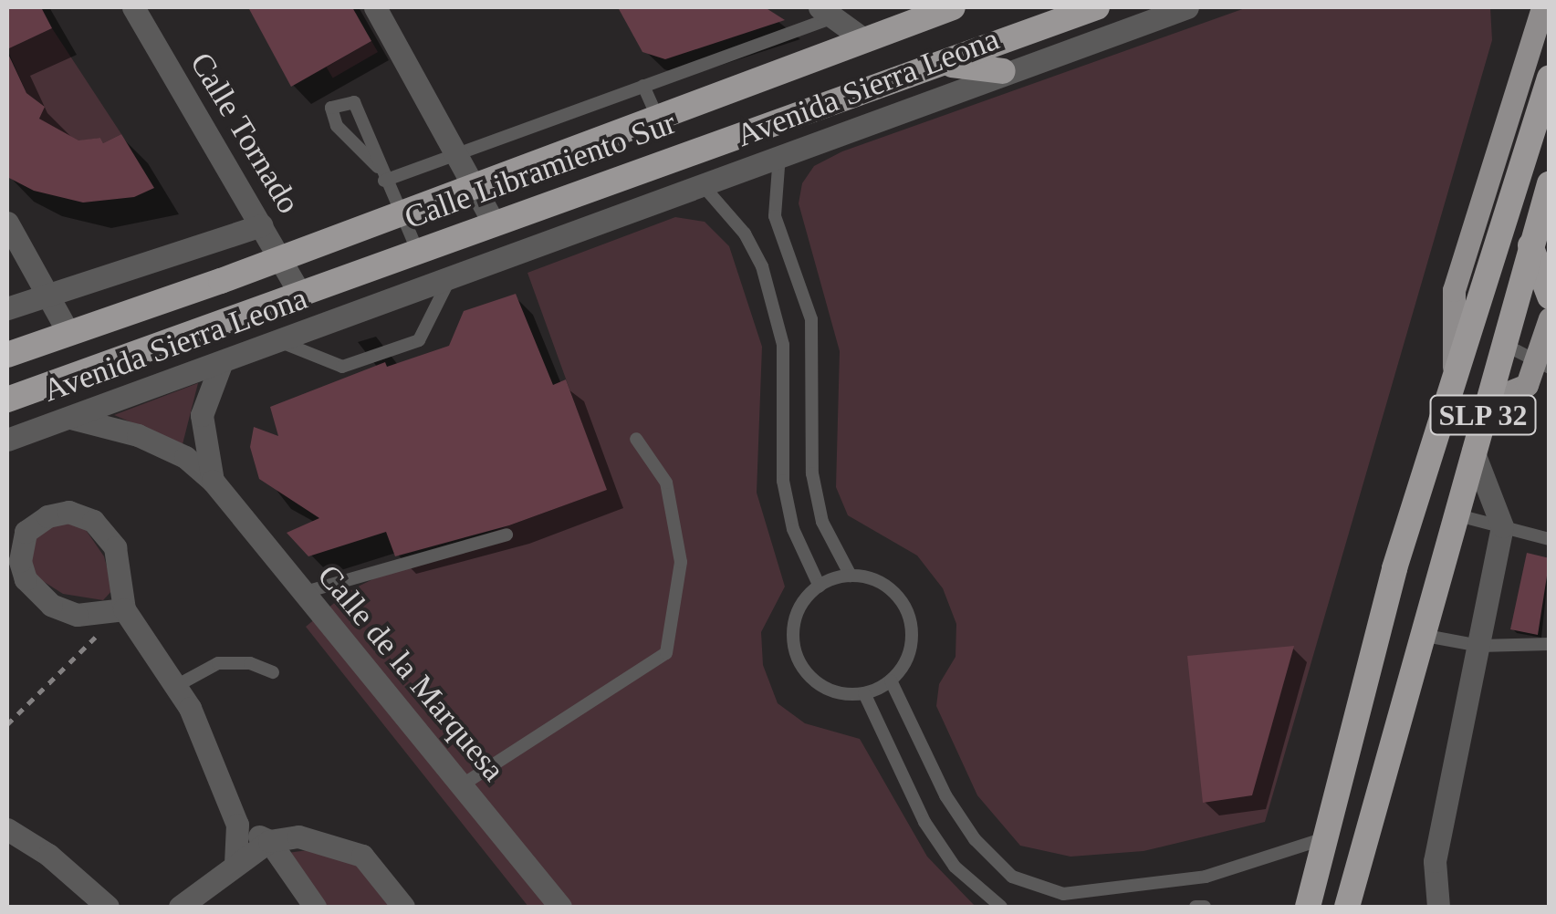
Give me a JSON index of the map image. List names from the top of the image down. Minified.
{"streets":{"highway":["Calle Libramiento Sur","SLP 32"],"street":["Avenida Sierra Leona","Calle Tornado","Calle de la Marquesa"]},"crossings":[["Avenida Sierra Leona","Calle de la Marquesa"],["Calle Tornado","Calle Libramiento Sur"]]}
